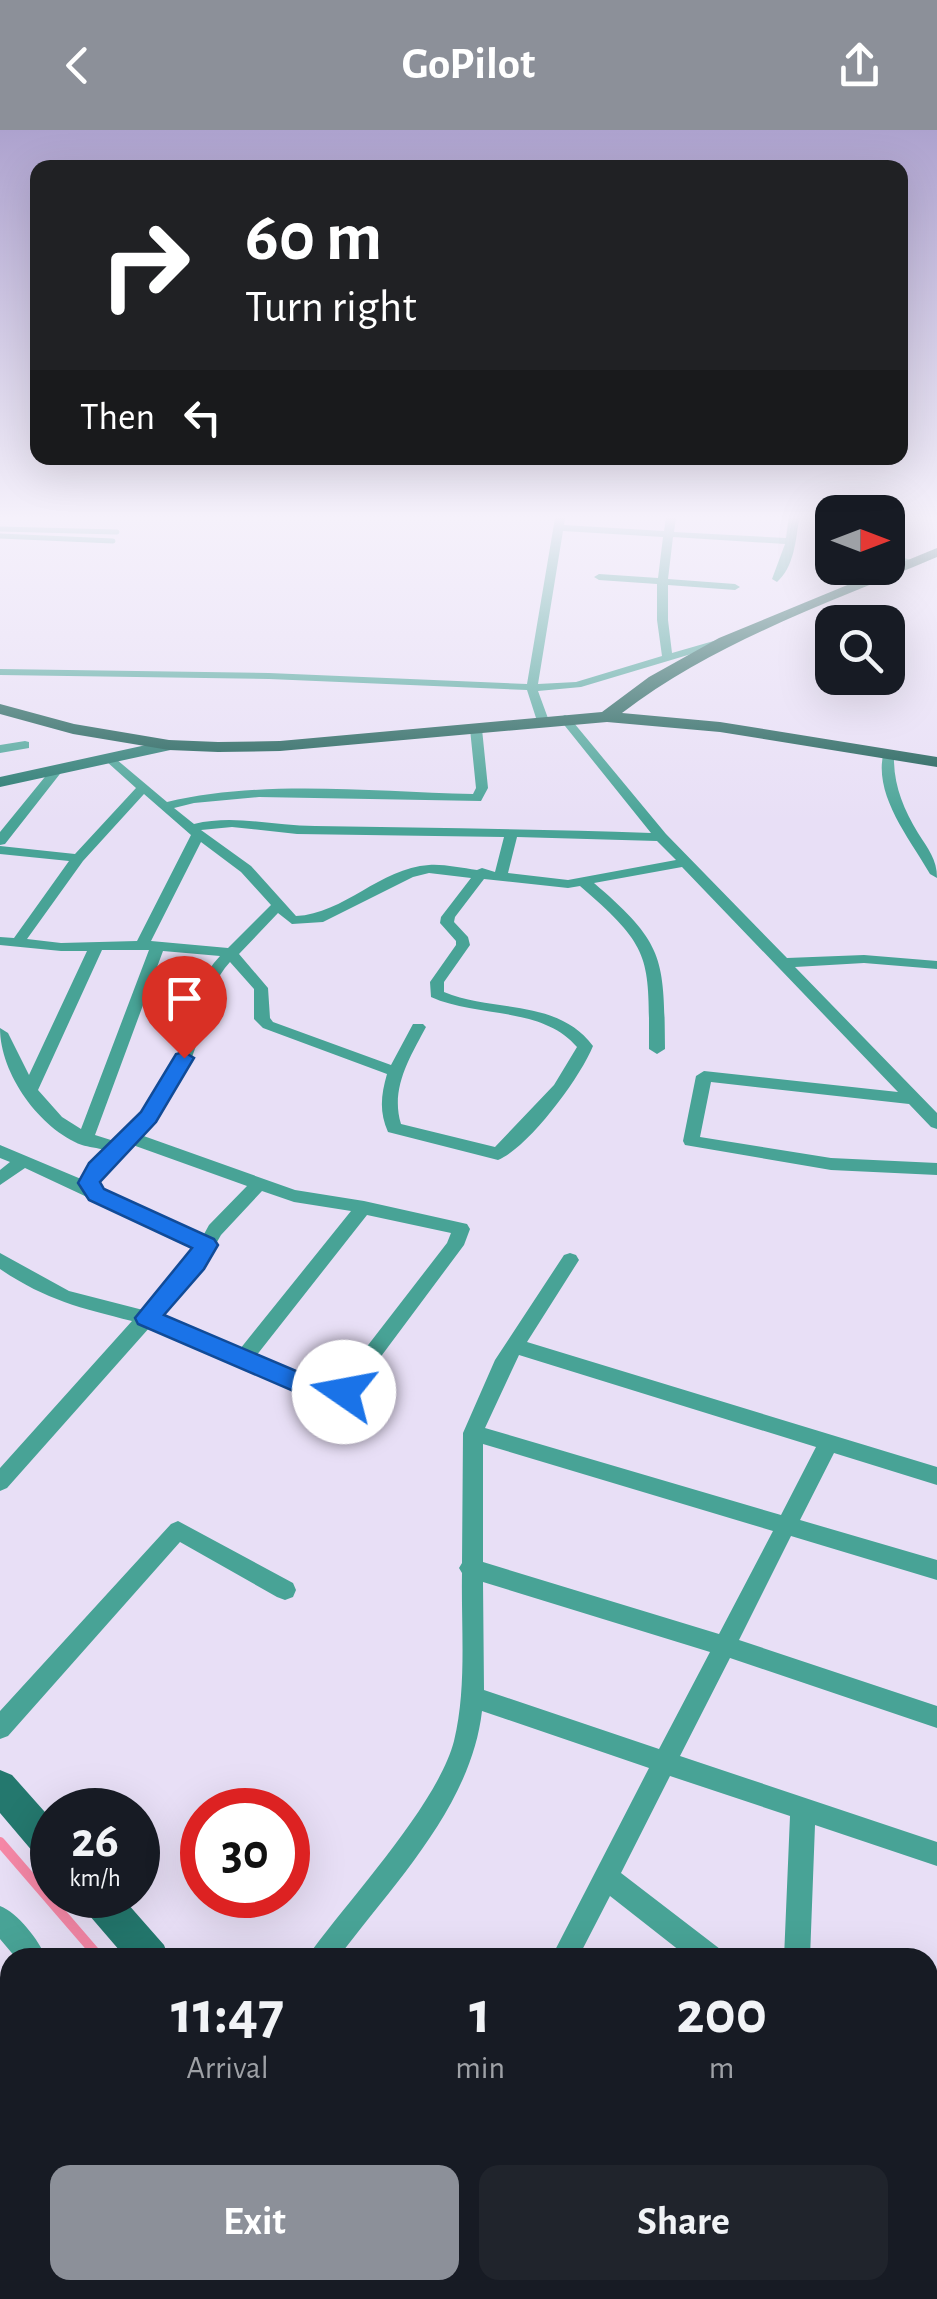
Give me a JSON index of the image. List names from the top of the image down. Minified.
{"north":"right","page":{"header":"GoPilot","turn":["60 m","Turn right"],"then":"Then","speed":"26 km/h","limit":"30","eta":["11:47","Arrival","1","min","200","m"],"buttons":["Exit","Share"]}}
